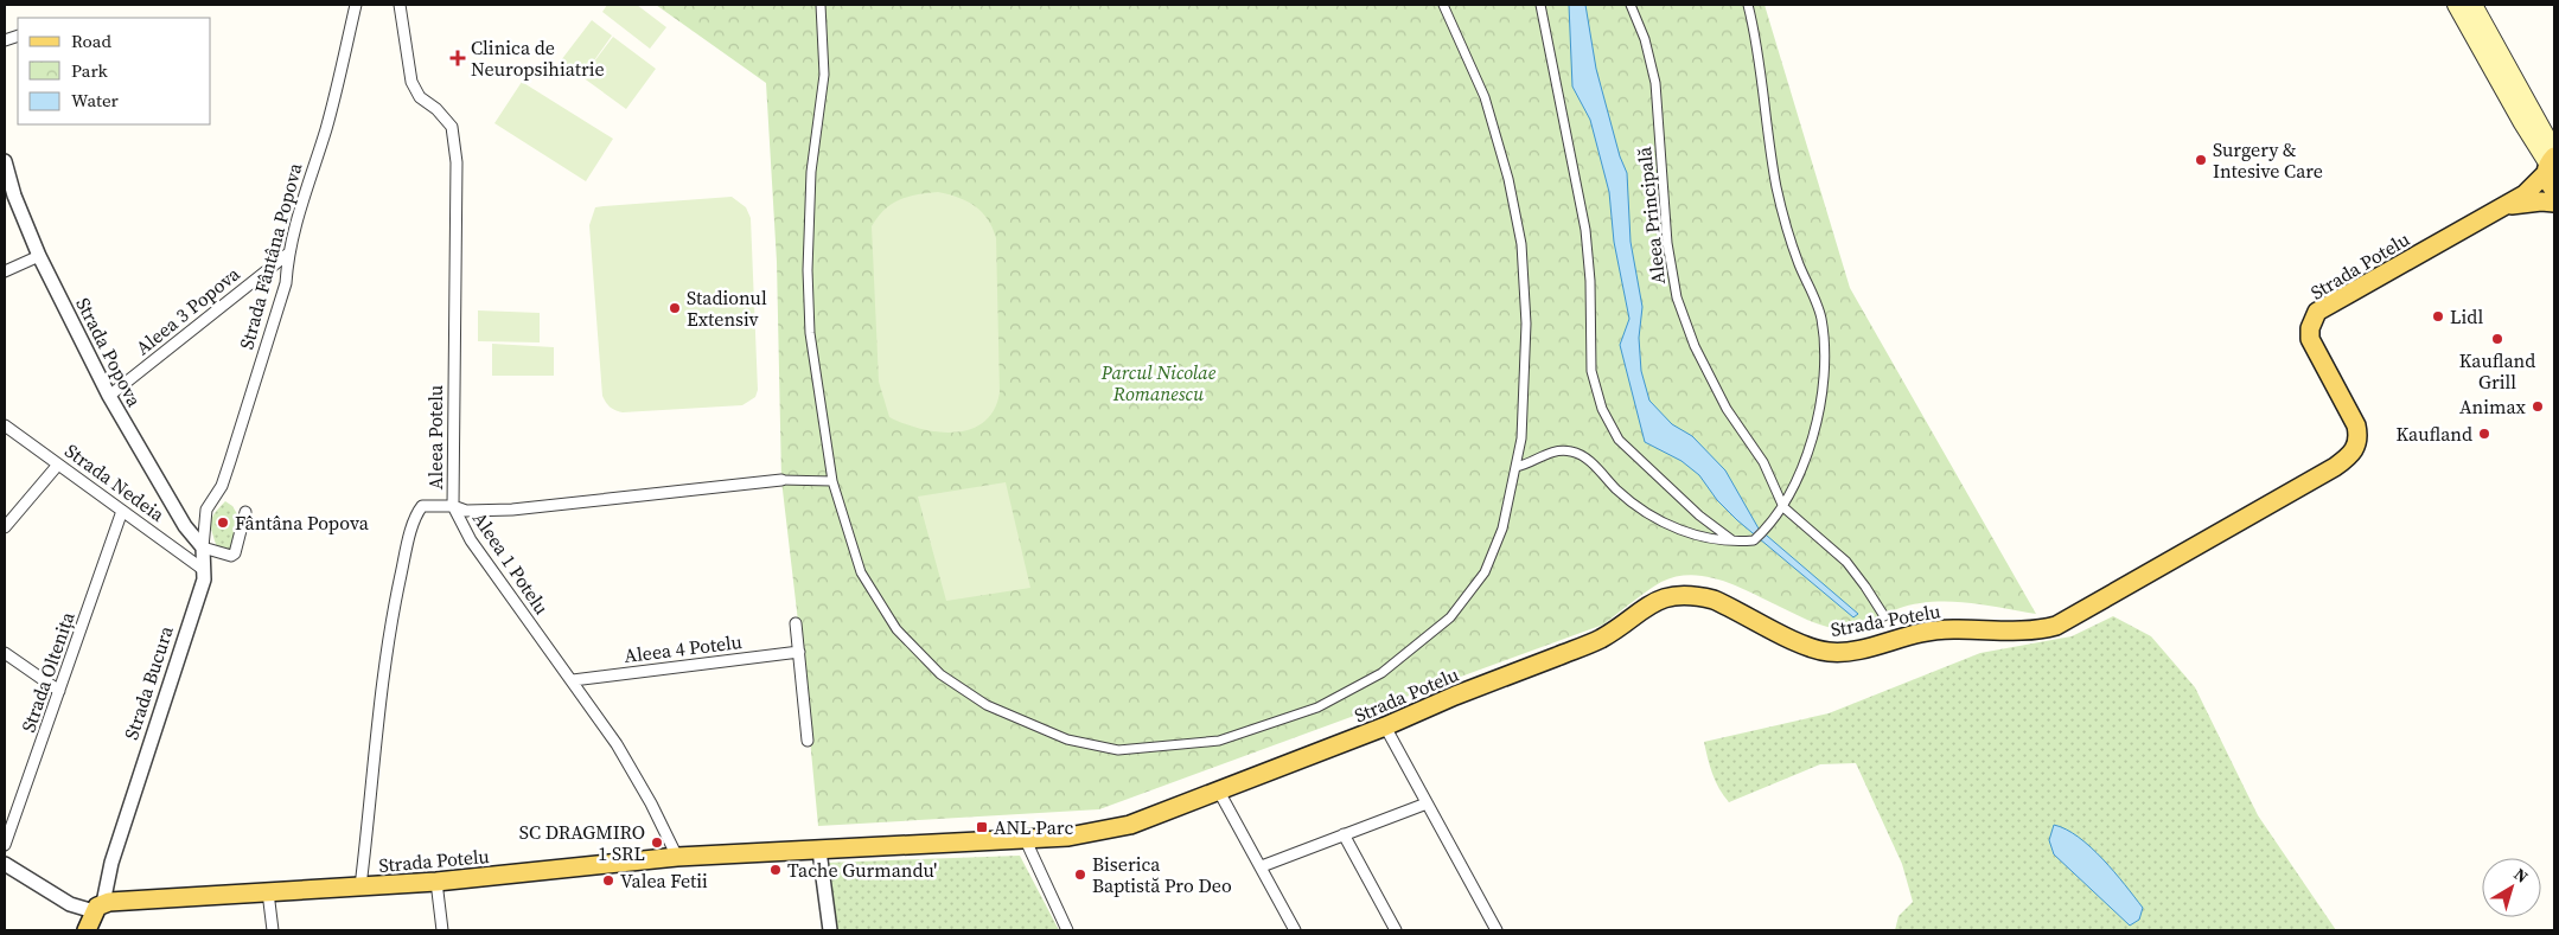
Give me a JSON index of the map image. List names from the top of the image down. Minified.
{"streets":{"main road":["Strada Potelu"],"street":["Aleea Principală","Strada Fântâna Popova","Aleea 3 Popova","Strada Popova","Aleea Potelu","Strada Nedeia","Aleea 1 Potelu","Aleea 4 Potelu","Strada Oltenița","Strada Bucura"]},"crossings":[["Strada Fântâna Popova","Aleea 3 Popova"],["Strada Fântâna Popova","Strada Popova"],["Strada Fântâna Popova","Strada Bucura"],["Strada Potelu","Aleea Potelu"],["Strada Potelu","Aleea 1 Potelu"],["Strada Potelu","Strada Bucura"],["Aleea 3 Popova","Strada Popova"],["Strada Popova","Strada Bucura"],["Aleea Potelu","Aleea 1 Potelu"],["Strada Nedeia","Strada Oltenița"],["Strada Nedeia","Strada Bucura"],["Aleea 1 Potelu","Aleea 4 Potelu"]],"parks":["Parcul Nicolae Romanescu"],"places":{"health":["Clinica de Neuropsihiatrie"],"other":["Surgery & Intesive Care","Stadionul Extensiv","Lidl","Kaufland Grill","Animax","Kaufland","Fântâna Popova","SC DRAGMIRO 1 SRL","Tache Gurmandu'","Biserica Baptistă Pro Deo","Valea Fetii"],"transit":["ANL Parc"]},"legend":["Road","Park","Water"],"north":"top right"}
